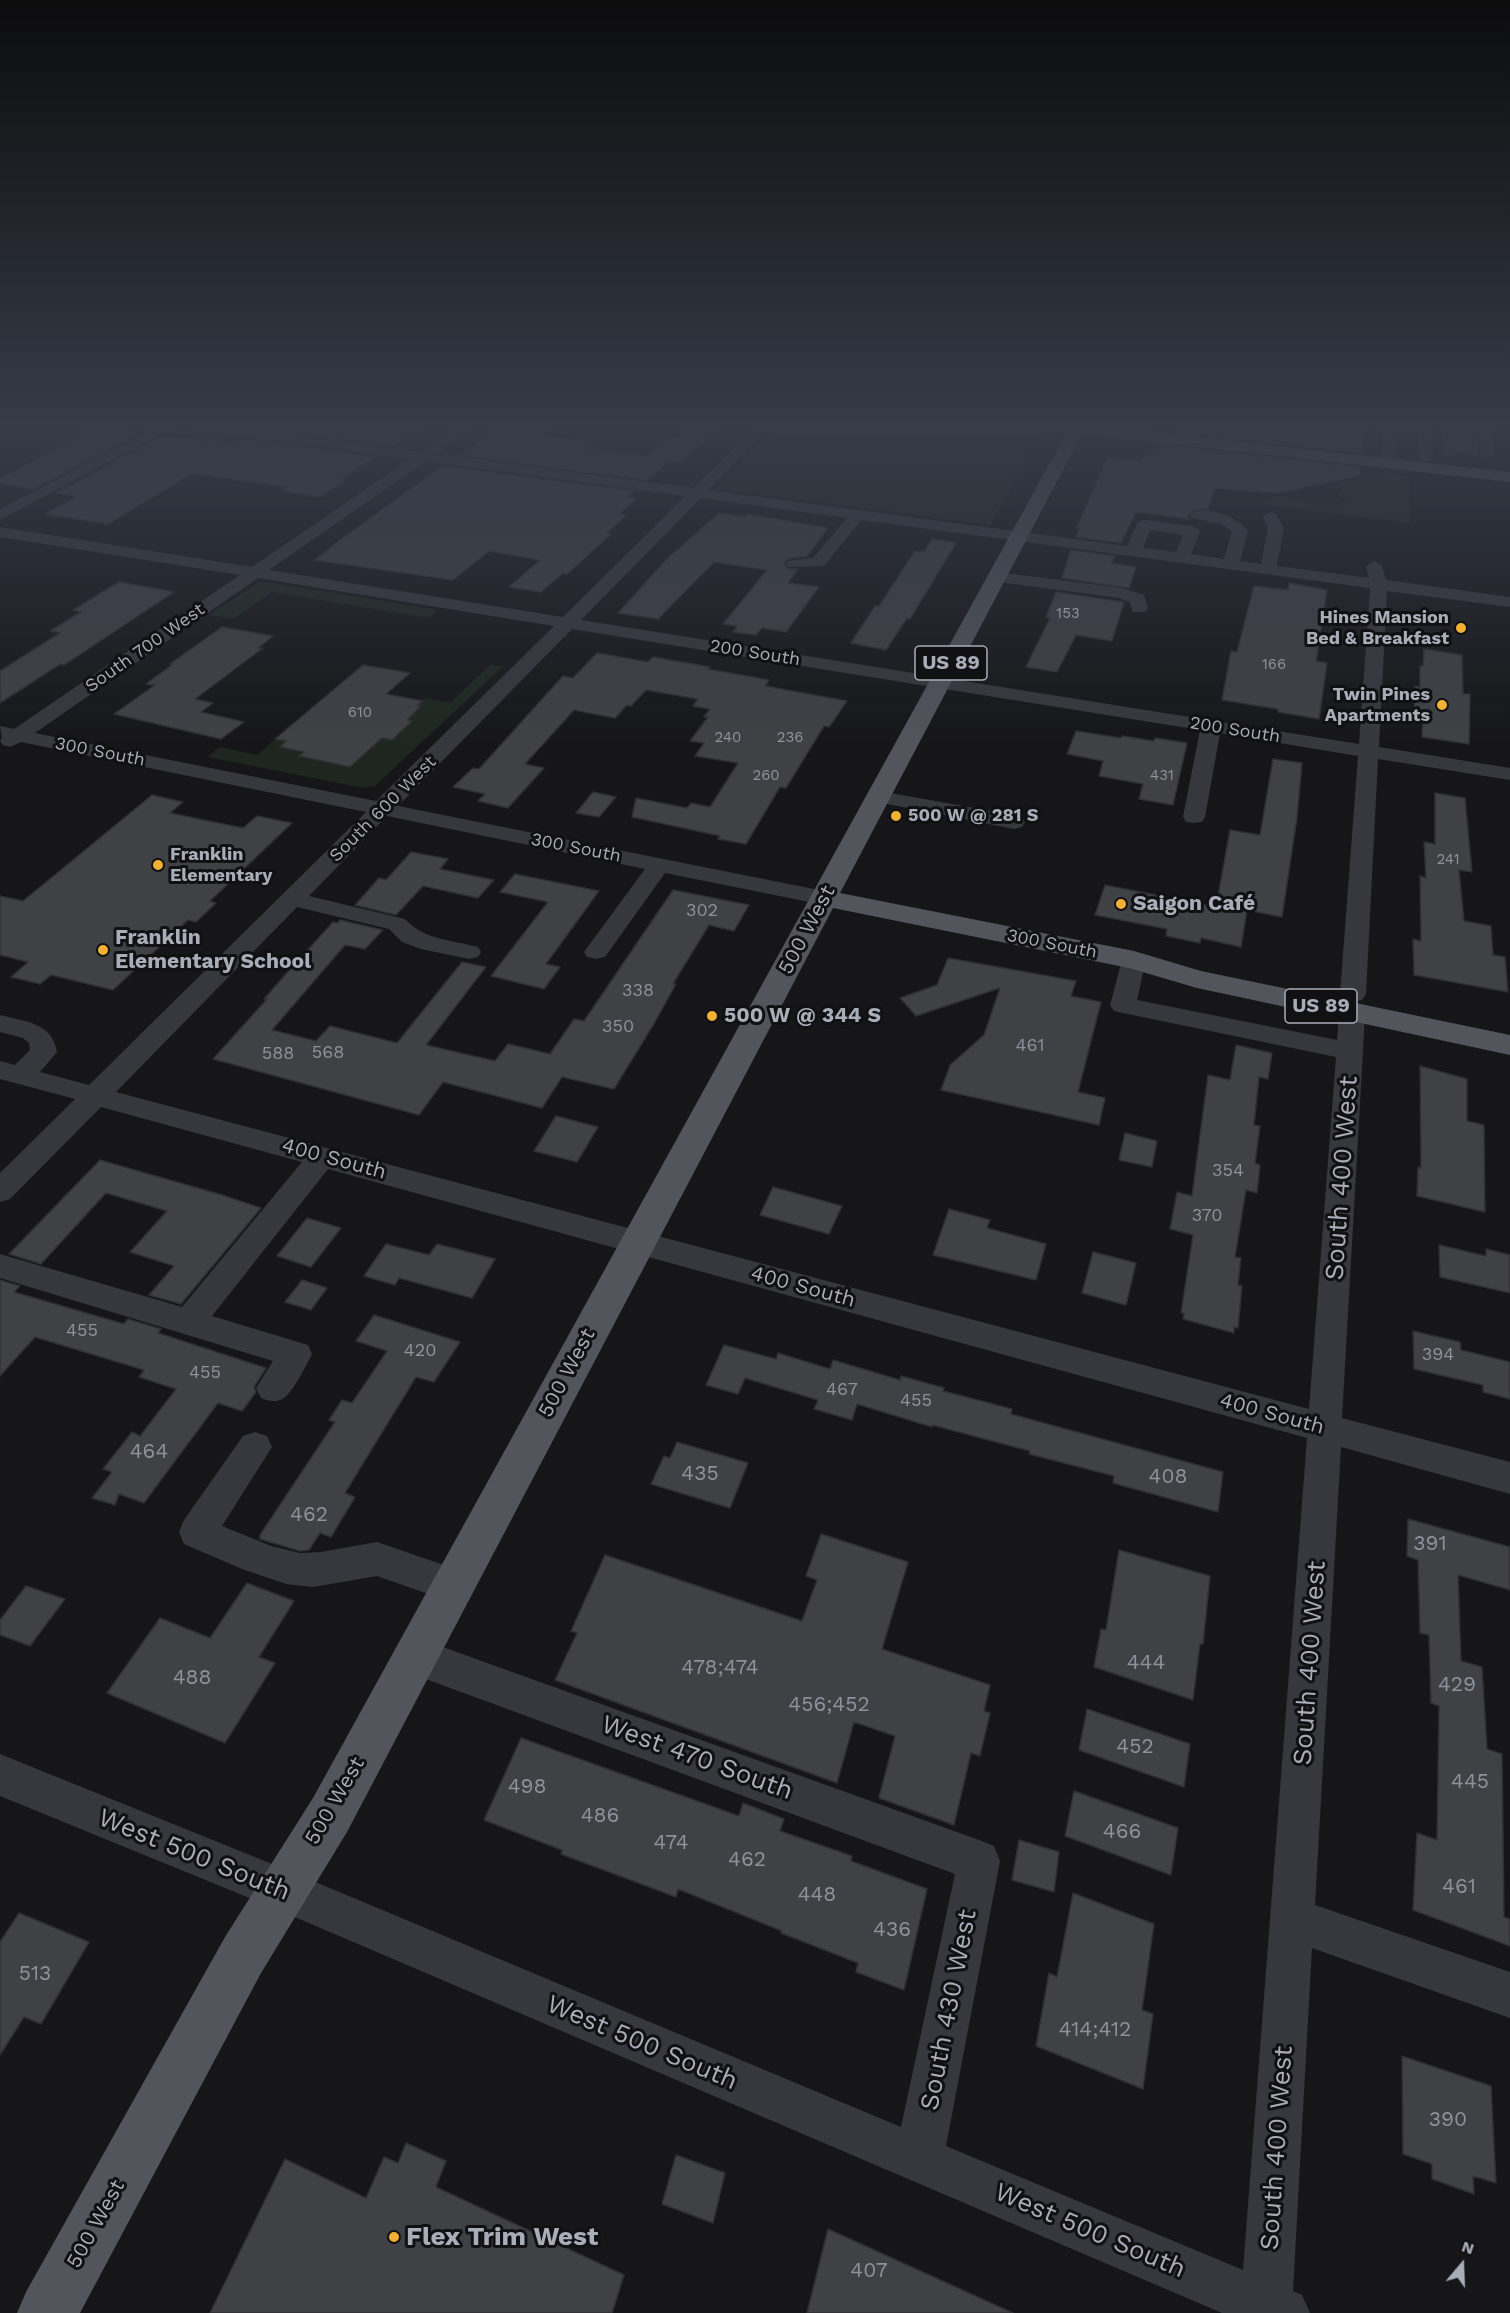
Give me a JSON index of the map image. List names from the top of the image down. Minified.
{"streets":{"main road":["US 89","300 South","500 West"],"street":["South 700 West","200 South","South 600 West","400 South","South 400 West","West 470 South","West 500 South","South 430 West"]},"crossings":[["South 700 West","200 South"],["South 700 West","300 South"],["200 South","South 600 West"],["200 South","500 West"],["200 South","South 400 West"],["300 South","South 600 West"],["300 South","500 West"],["300 South","South 400 West"],["South 600 West","400 South"],["500 West","400 South"],["500 West","West 470 South"],["500 West","West 500 South"],["400 South","South 400 West"],["South 400 West","West 500 South"],["West 470 South","South 430 West"],["West 500 South","South 430 West"]],"places":["Hines Mansion Bed & Breakfast","Twin Pines Apartments","500 W @ 281 S","Franklin Elementary","Saigon Café","Franklin Elementary School","500 W @ 344 S","Flex Trim West"],"house_numbers":["153","166","610","240","236","260","431","241","302","338","350","461","568","588","354","370","455","420","394","455","467","455","464","435","408","462","391","444","478;474","488","429","456;452","452","445","498","486","466","474","462","461","448","436","513","414;412","390","407"],"north":"top"}
